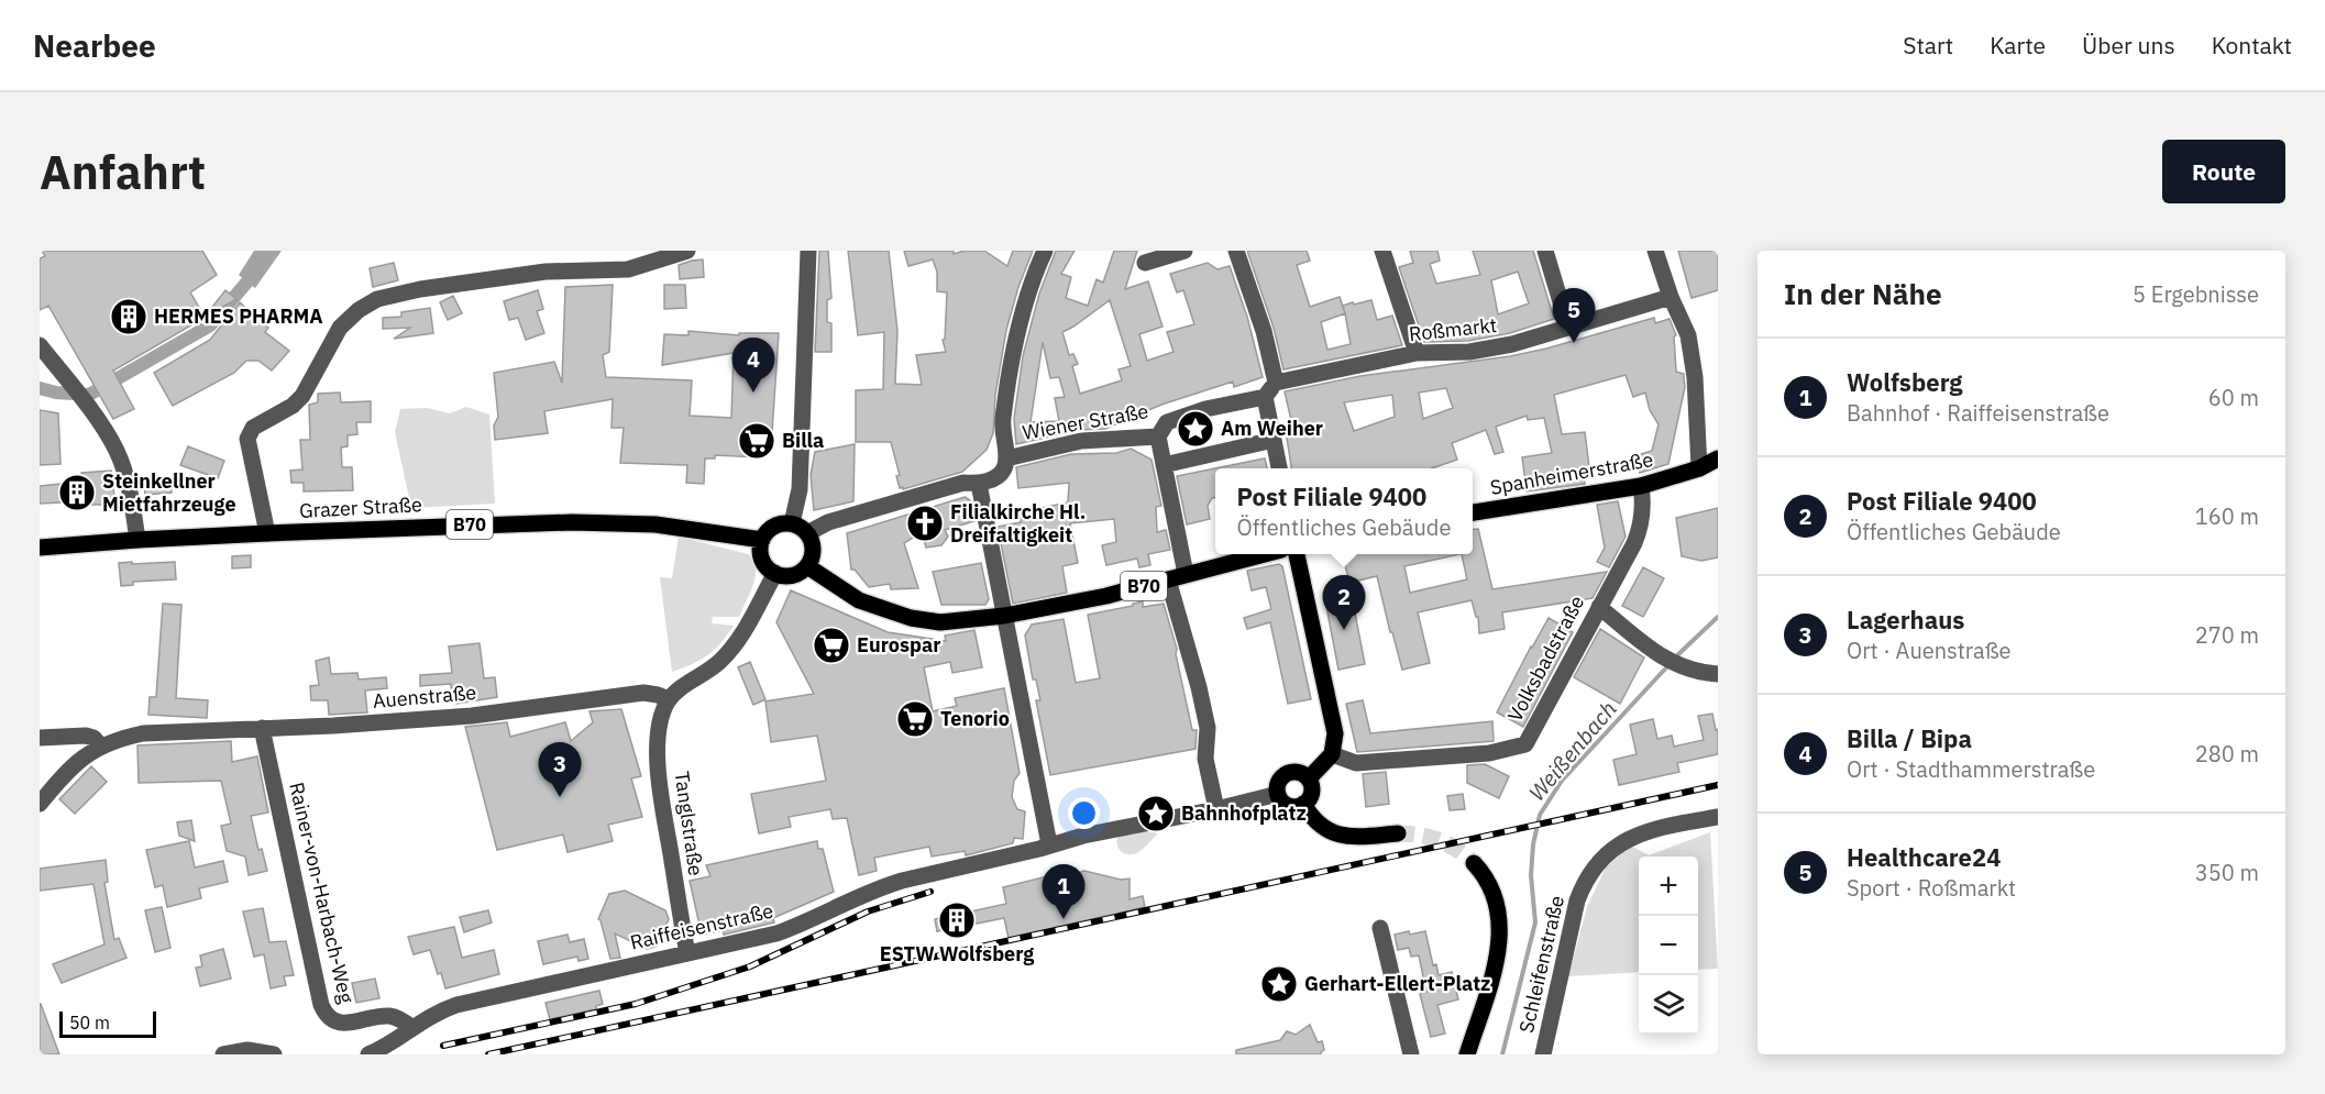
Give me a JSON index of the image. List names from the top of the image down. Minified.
{"streets":{"main road":["Spanheimerstraße","Grazer Straße","B70"],"street":["Roßmarkt","Wiener Straße","Volksbadstraße","Auenstraße","Tanglstraße","Rainer-von-Harbach-Weg","Raiffeisenstraße","Schleifenstraße"]},"crossings":[["Roßmarkt","Wiener Straße"],["Wiener Straße","Grazer Straße"],["Wiener Straße","B70"],["Spanheimerstraße","Volksbadstraße"],["Grazer Straße","B70"],["Auenstraße","Tanglstraße"],["Auenstraße","Rainer-von-Harbach-Weg"],["Tanglstraße","Raiffeisenstraße"],["Rainer-von-Harbach-Weg","Raiffeisenstraße"]],"water":["Weißenbach"],"places":{"building":["HERMES PHARMA","Steinkellner Mietfahrzeuge","ESTW Wolfsberg"],"place":["Am Weiher","Bahnhofplatz","Gerhart-Ellert-Platz"],"supermarket":["Billa","Eurospar","Tenorio"],"church":["Filialkirche Hl. Dreifaltigkeit"]},"scale_bar":"50 m","page":{"header":"Nearbee","nav":["Start","Karte","Über uns","Kontakt"],"buttons":"Route","title":"Anfahrt","heading":["In der Nähe","5 Ergebnisse"],"pins":["5","4","2","3","1"],"list":[{"mark":"1","name":"Wolfsberg","note":"Bahnhof · Raiffeisenstraße","value":"60 m"},{"mark":"2","name":"Post Filiale 9400","note":"Öffentliches Gebäude","value":"160 m"},{"mark":"3","name":"Lagerhaus","note":"Ort · Auenstraße","value":"270 m"},{"mark":"4","name":"Billa / Bipa","note":"Ort · Stadthammerstraße","value":"280 m"},{"mark":"5","name":"Healthcare24","note":"Sport · Roßmarkt","value":"350 m"}],"popup":["Post Filiale 9400","Öffentliches Gebäude"],"map_buttons":["+","−"],"scale":"50 m"}}
